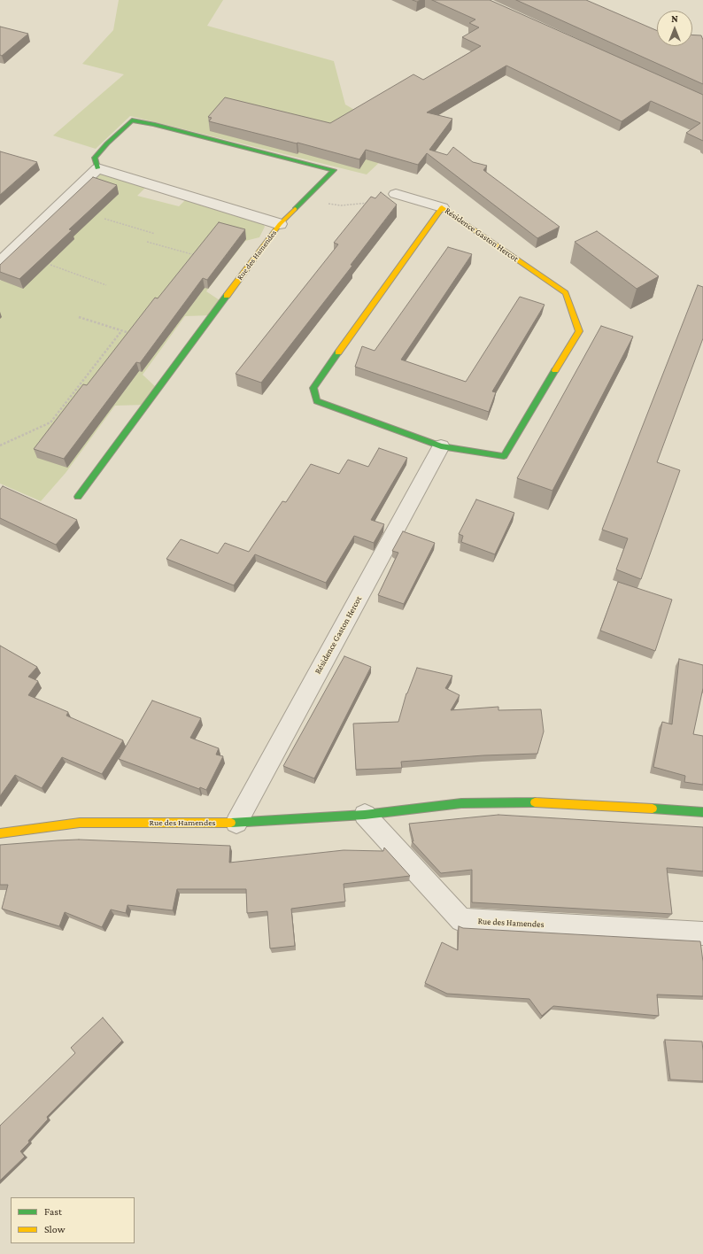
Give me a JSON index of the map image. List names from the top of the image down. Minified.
{"streets":{"street":["Résidence Gaston Hercot","Rue des Hamendes"]},"crossings":[["Résidence Gaston Hercot","Rue des Hamendes"]],"legend":["Fast","Slow"],"north":"top"}
